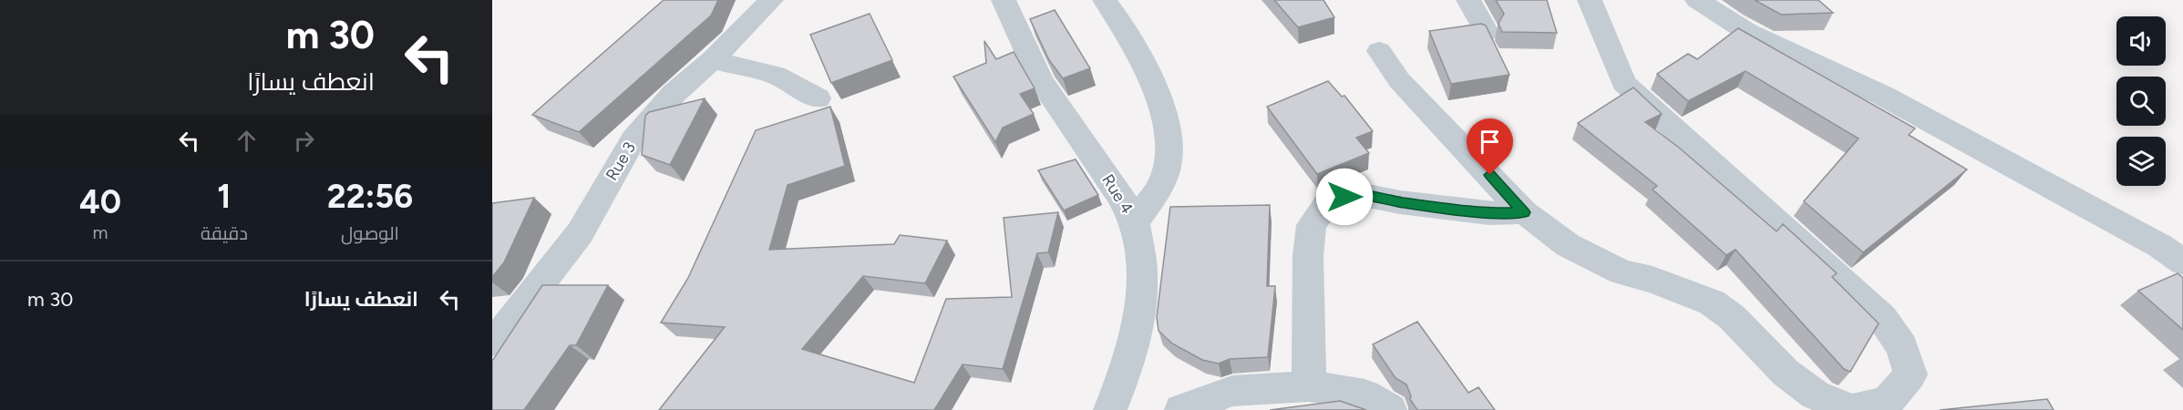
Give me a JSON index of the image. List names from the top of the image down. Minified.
{"streets":{"street":["Rue 3","Rue 4"]},"page":{"turn":["30 m","انعطف يسارًا"],"eta":["22:56","الوصول","1","دقيقة","40","m"],"list":[{"name":"انعطف يسارًا","value":"30 m"}]}}
